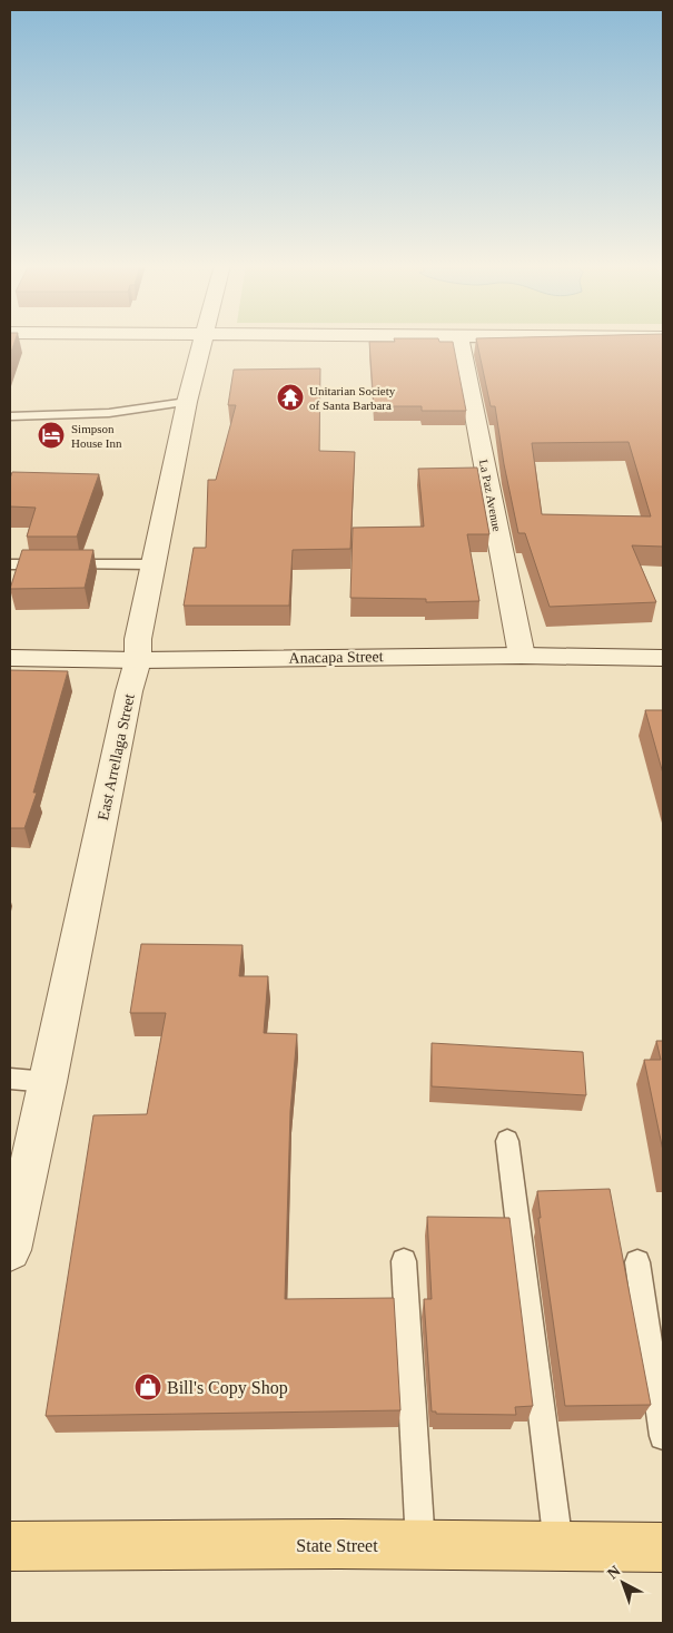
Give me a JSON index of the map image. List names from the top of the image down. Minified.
{"streets":{"main road":["State Street"],"street":["La Paz Avenue","Anacapa Street","East Arrellaga Street"]},"crossings":[["La Paz Avenue","Anacapa Street"],["Anacapa Street","East Arrellaga Street"]],"places":{"temple":["Unitarian Society of Santa Barbara"],"hotel":["Simpson House Inn"],"shop":["Bill's Copy Shop"]},"north":"top left"}
